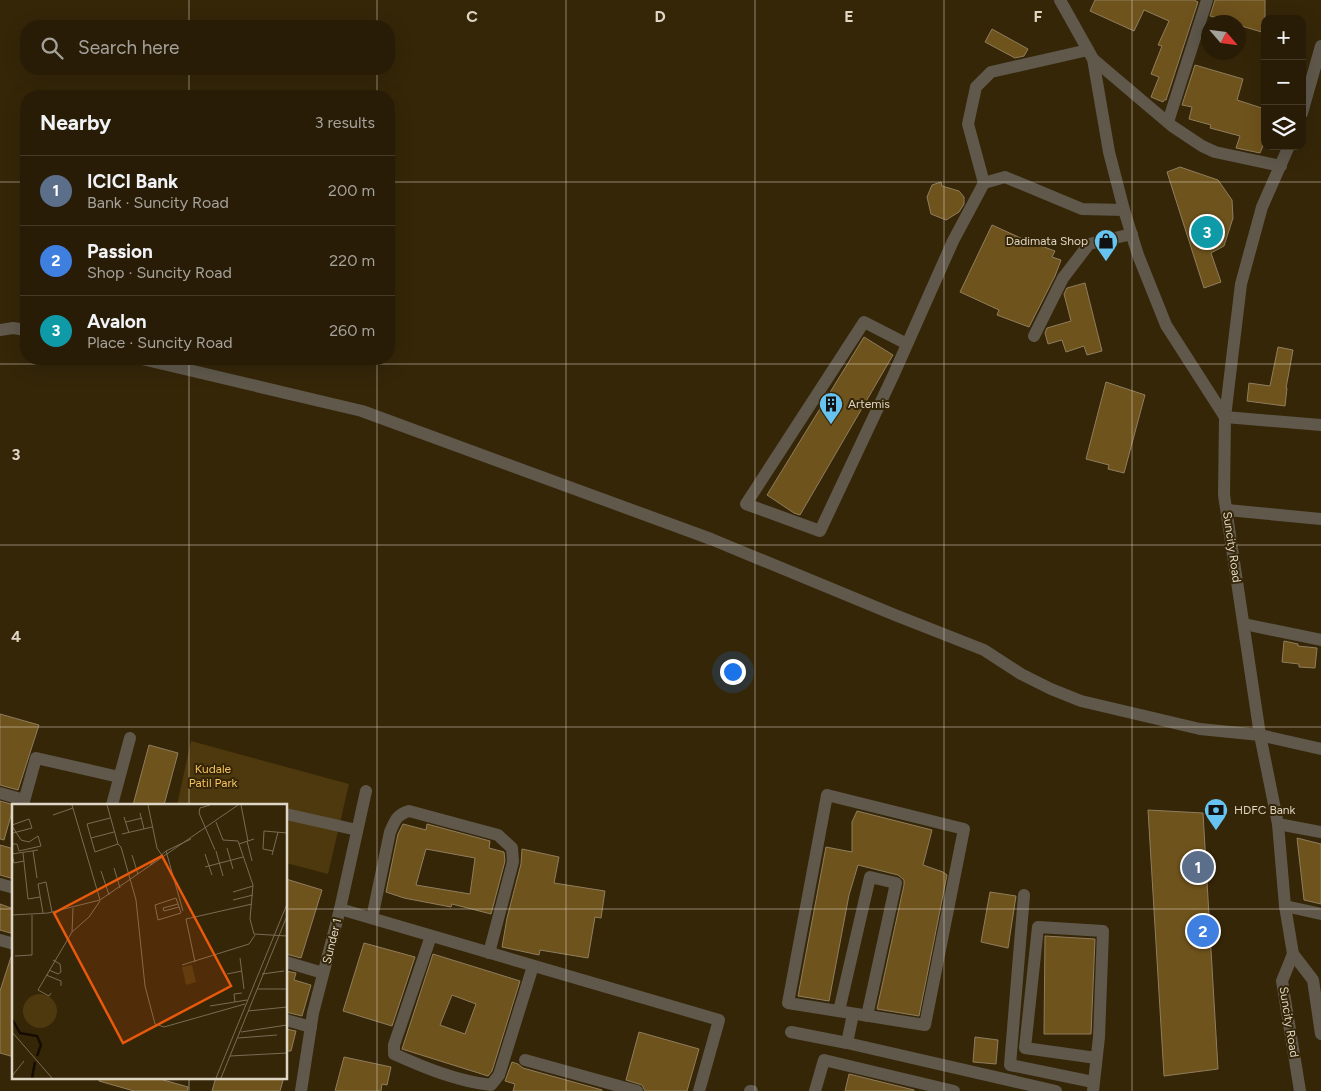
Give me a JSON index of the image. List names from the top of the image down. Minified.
{"streets":{"street":["Suncity Road","Sunder 1"]},"parks":["Kudale Patil Park"],"places":{"shop":["Dadimata Shop"],"building":["Artemis"],"bank":["HDFC Bank"]},"north":"bottom right","page":{"map_buttons":["+","−"],"search":"Search here","heading":["Nearby","3 results"],"list":[{"mark":"1","name":"ICICI Bank","note":"Bank · Suncity Road","value":"200 m"},{"mark":"2","name":"Passion","note":"Shop · Suncity Road","value":"220 m"},{"mark":"3","name":"Avalon","note":"Place · Suncity Road","value":"260 m"}],"pins":["3","1","2"]},"grid":{"columns":["C","D","E","F"],"rows":["3","4"]}}
